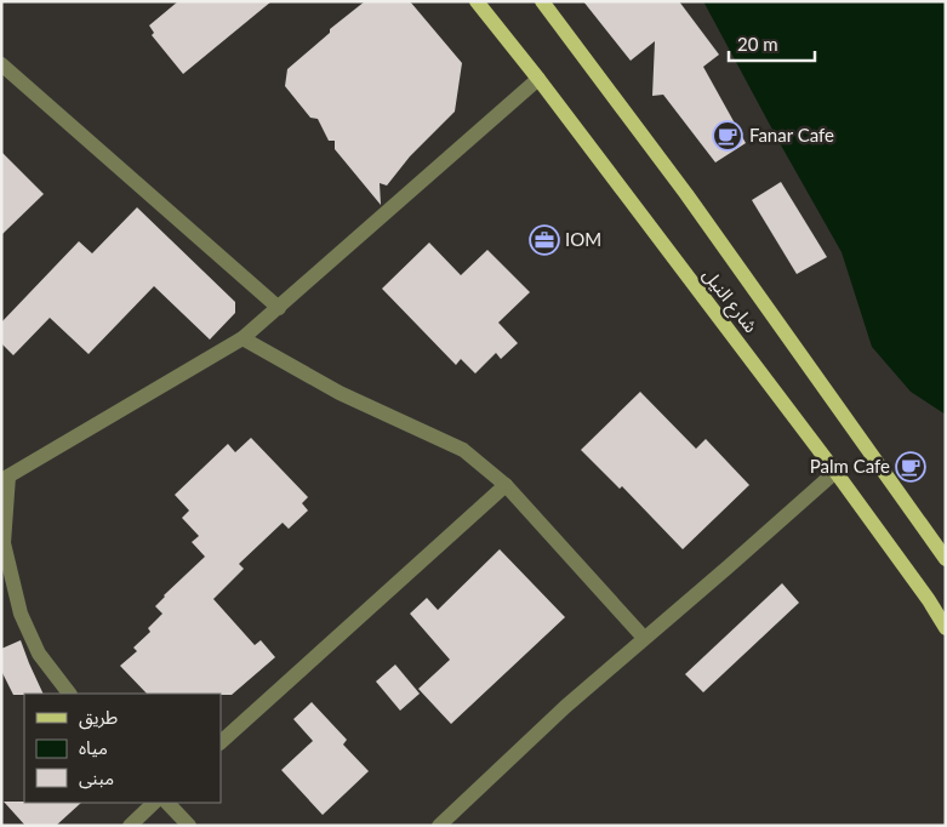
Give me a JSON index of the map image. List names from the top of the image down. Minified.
{"streets":{"main road":["شارع النيل"]},"places":{"cafe":["Fanar Cafe","Palm Cafe"],"office":["IOM"]},"legend":["طريق","مياه","مبنى"],"scale_bar":"20 m"}
